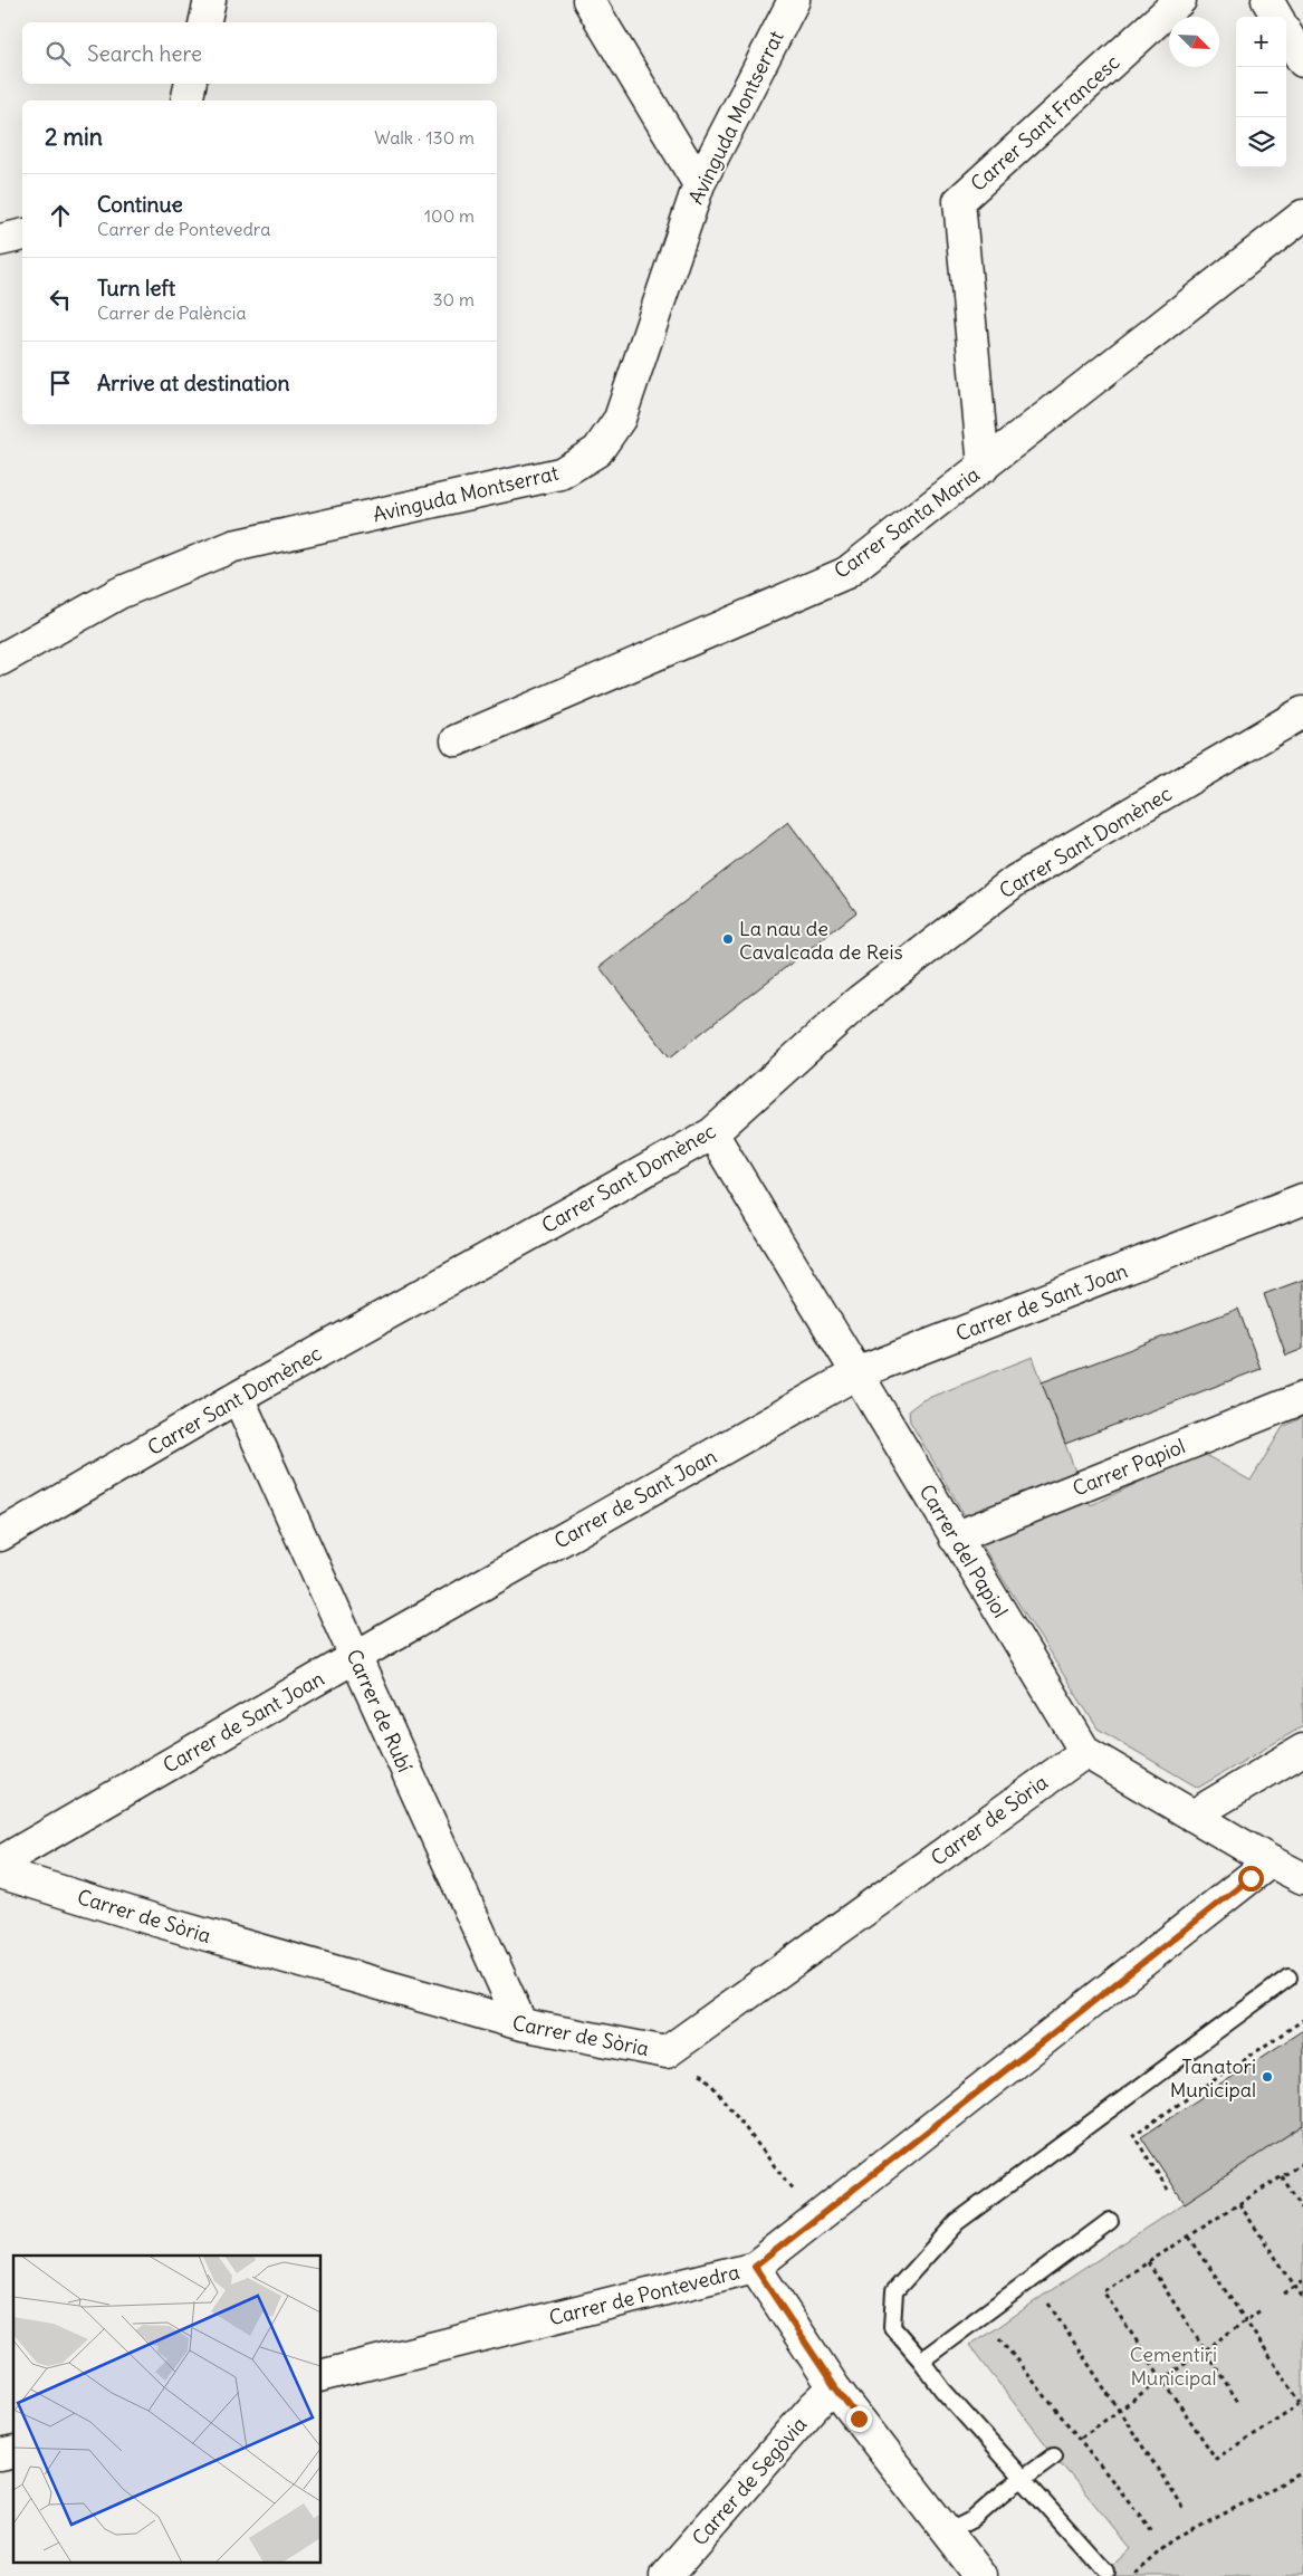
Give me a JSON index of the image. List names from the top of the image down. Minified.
{"streets":{"street":["Avinguda Montserrat","Carrer Sant Francesc","Carrer Santa Maria","Carrer Sant Domènec","Carrer de Sant Joan","Carrer Papiol","Carrer del Papiol","Carrer de Rubí","Carrer de Sòria","Carrer de Pontevedra","Carrer de Segòvia"]},"crossings":[["Carrer Sant Francesc","Carrer Santa Maria"],["Carrer Sant Domènec","Carrer del Papiol"],["Carrer Sant Domènec","Carrer de Rubí"],["Carrer de Sant Joan","Carrer del Papiol"],["Carrer de Sant Joan","Carrer de Rubí"],["Carrer Papiol","Carrer del Papiol"],["Carrer del Papiol","Carrer de Sòria"],["Carrer del Papiol","Carrer de Pontevedra"],["Carrer de Rubí","Carrer de Sòria"]],"parks":["Cementiri Municipal"],"places":["La nau de Cavalcada de Reis","Tanatori Municipal"],"north":"bottom right","page":{"map_buttons":["+","−"],"search":"Search here","heading":["2 min","Walk · 130 m"],"list":[["Continue","Carrer de Pontevedra","100 m"],["Turn left","Carrer de Palència","30 m"],"Arrive at destination"]}}
